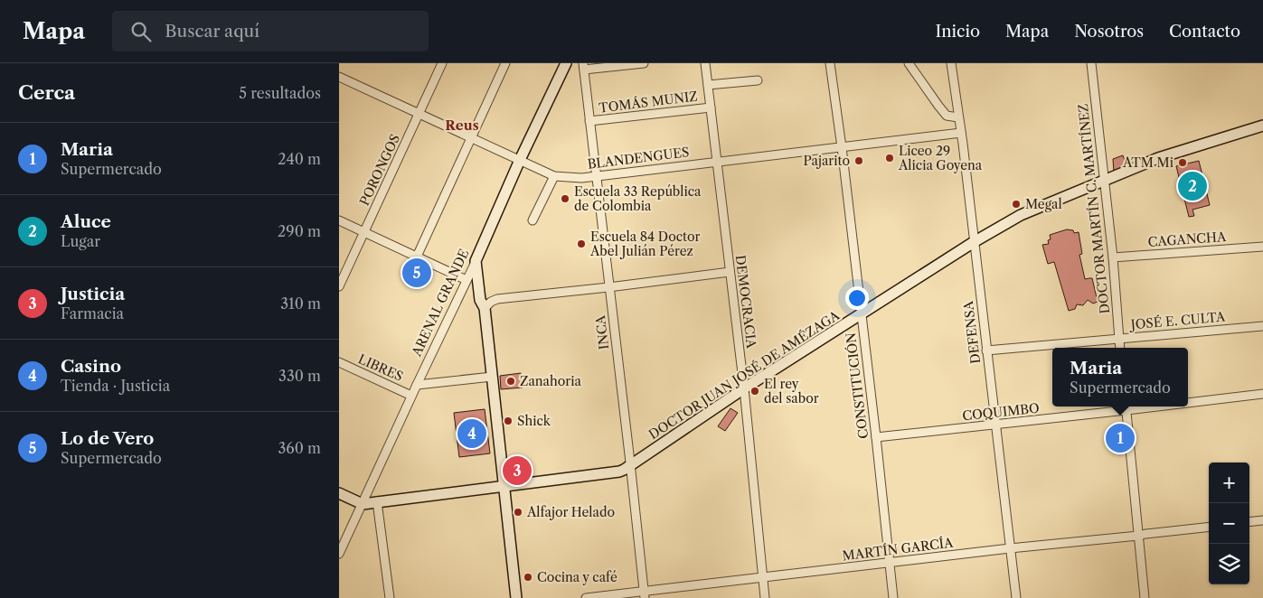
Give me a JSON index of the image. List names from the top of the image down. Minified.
{"streets":{"street":["TOMÁS MUNIZ","BLANDENGUES","PORONGOS","DOCTOR MARTÍN C. MARTÍNEZ","CAGANCHA","DEMOCRACIA","ARENAL GRANDE","JOSÉ E. CULTA","INCA","DEFENSA","LIBRES","DOCTOR JUAN JOSÉ DE AMÉZAGA","CONSTITUCIÓN","COQUIMBO","MARTÍN GARCÍA"]},"crossings":[["TOMÁS MUNIZ","DEMOCRACIA"],["TOMÁS MUNIZ","INCA"],["BLANDENGUES","PORONGOS"],["BLANDENGUES","DEMOCRACIA"],["BLANDENGUES","ARENAL GRANDE"],["BLANDENGUES","INCA"],["BLANDENGUES","DEFENSA"],["BLANDENGUES","CONSTITUCIÓN"],["DOCTOR MARTÍN C. MARTÍNEZ","CAGANCHA"],["DOCTOR MARTÍN C. MARTÍNEZ","JOSÉ E. CULTA"],["DOCTOR MARTÍN C. MARTÍNEZ","DOCTOR JUAN JOSÉ DE AMÉZAGA"],["DEMOCRACIA","DOCTOR JUAN JOSÉ DE AMÉZAGA"],["DEMOCRACIA","MARTÍN GARCÍA"],["ARENAL GRANDE","LIBRES"],["ARENAL GRANDE","DOCTOR JUAN JOSÉ DE AMÉZAGA"],["JOSÉ E. CULTA","DEFENSA"],["INCA","DOCTOR JUAN JOSÉ DE AMÉZAGA"],["INCA","MARTÍN GARCÍA"],["DEFENSA","DOCTOR JUAN JOSÉ DE AMÉZAGA"],["DEFENSA","COQUIMBO"],["DEFENSA","MARTÍN GARCÍA"],["DOCTOR JUAN JOSÉ DE AMÉZAGA","CONSTITUCIÓN"],["CONSTITUCIÓN","COQUIMBO"],["CONSTITUCIÓN","MARTÍN GARCÍA"]],"districts":["Reus"],"places":["Liceo 29 Alicia Goyena","Pajarito","ATM Mi","Escuela 33 República de Colombia","Megal","Escuela 84 Doctor Abel Julián Pérez","Zanahoria","El rey del sabor","Shick","Alfajor Helado","Cocina y café"],"page":{"header":"Mapa","search":"Buscar aquí","nav":["Inicio","Mapa","Nosotros","Contacto"],"heading":["Cerca","5 resultados"],"list":[{"mark":"1","name":"Maria","note":"Supermercado","value":"240 m"},{"mark":"2","name":"Aluce","note":"Lugar","value":"290 m"},{"mark":"3","name":"Justicia","note":"Farmacia","value":"310 m"},{"mark":"4","name":"Casino","note":"Tienda · Justicia","value":"330 m"},{"mark":"5","name":"Lo de Vero","note":"Supermercado","value":"360 m"}],"pins":["2","5","4","1","3"],"popup":["Maria","Supermercado"],"map_buttons":["+","−"]}}
